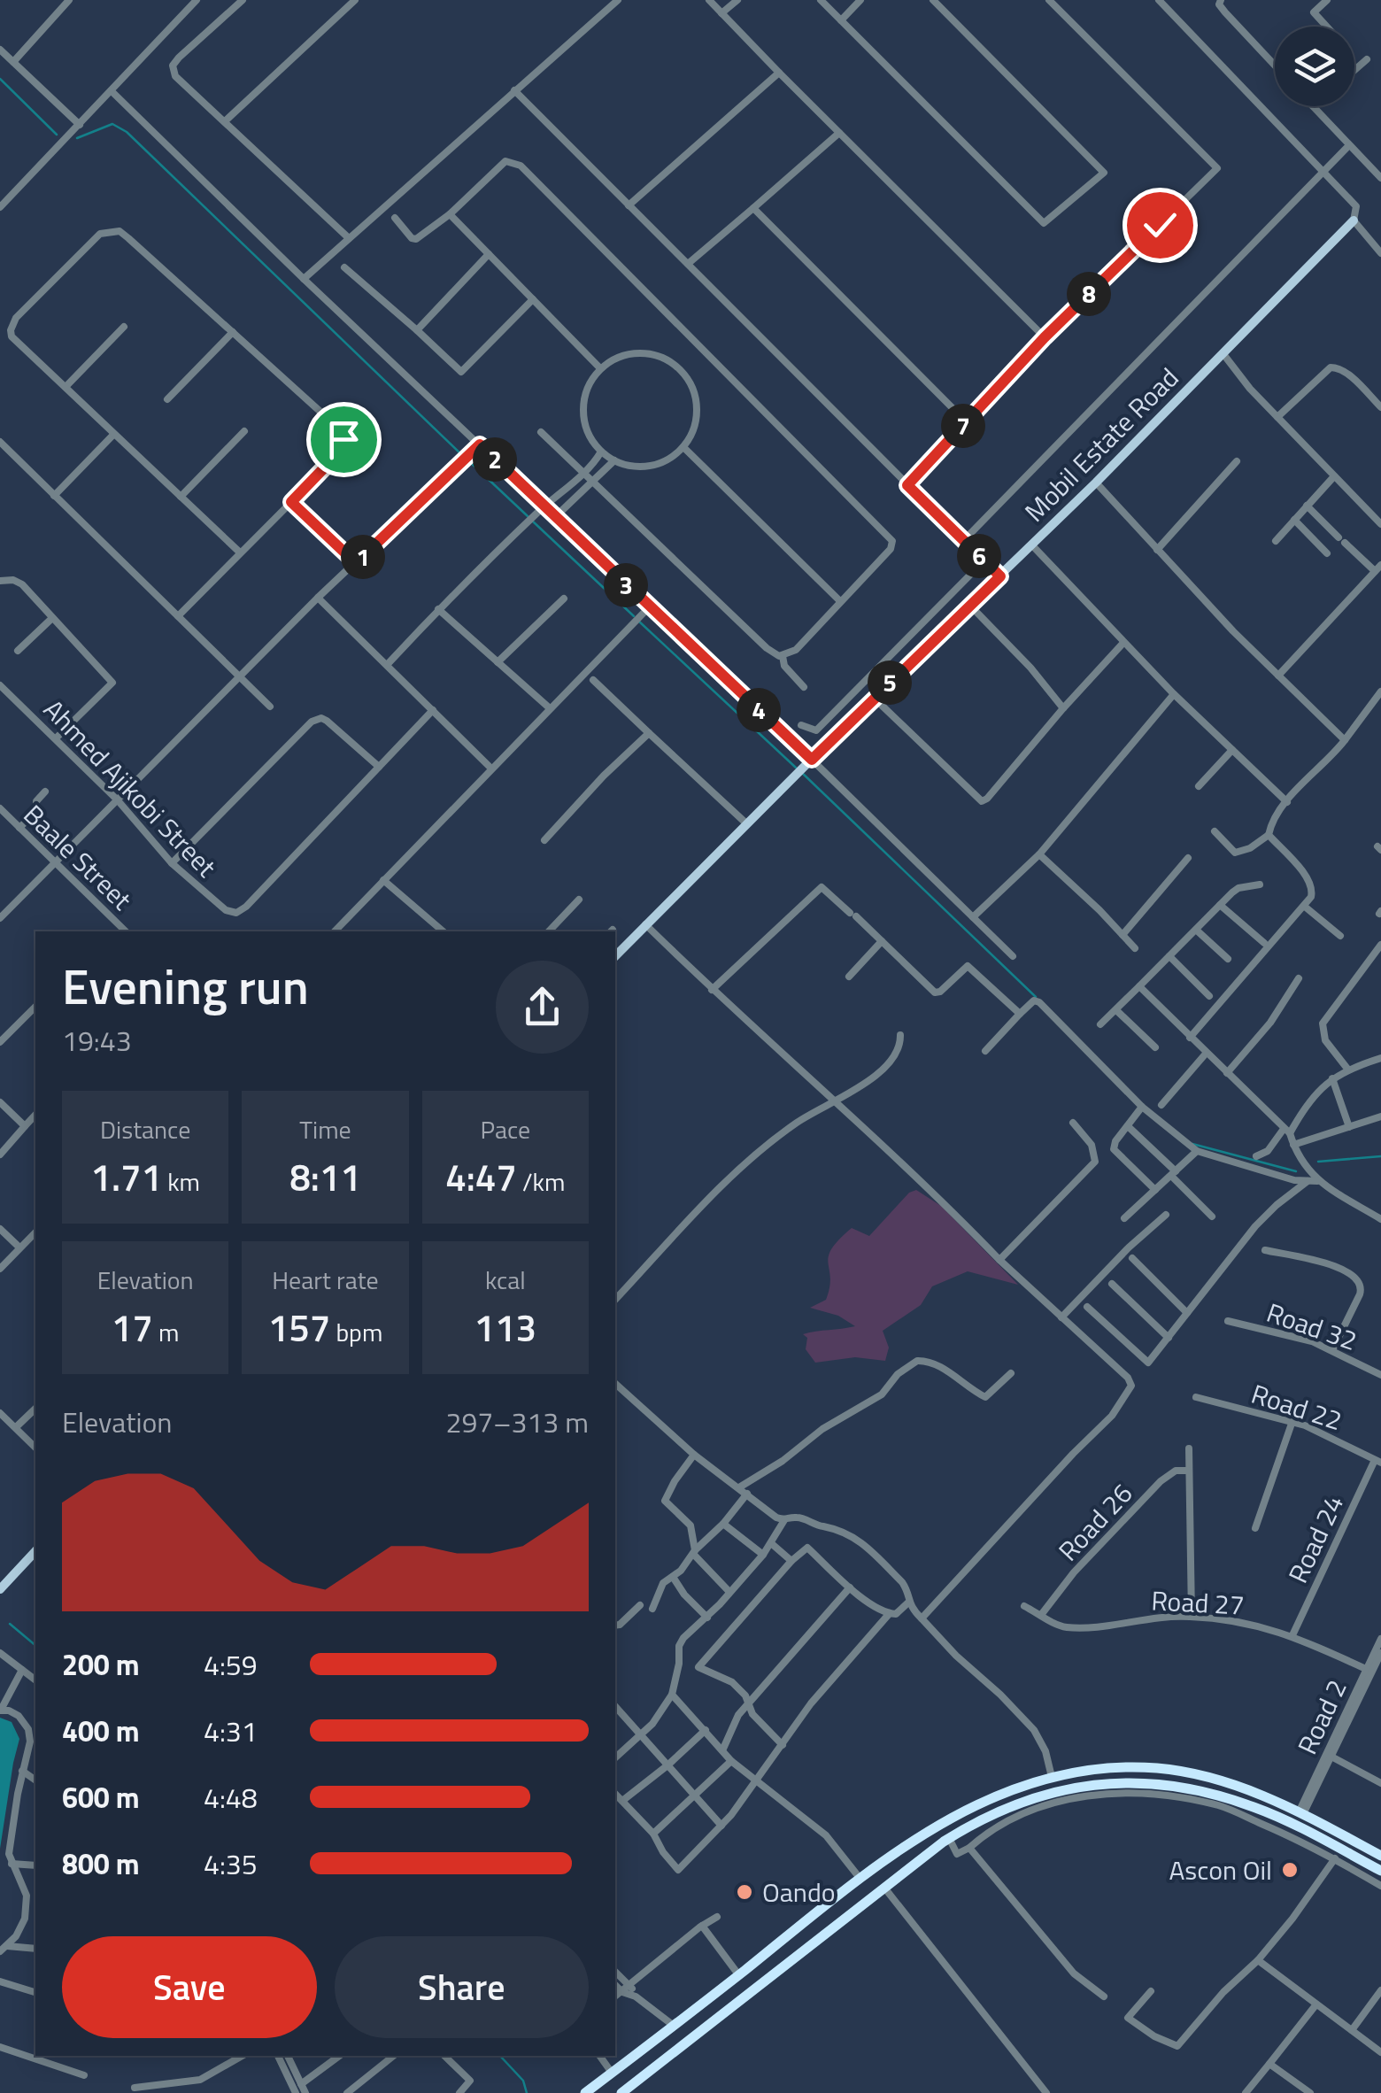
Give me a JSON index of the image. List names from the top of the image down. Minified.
{"streets":{"main road":["Mobil Estate Road"],"street":["Ahmed Ajikobi Street","Baale Street","Road 32","Road 22","Road 26","Road 24","Road 27","Road 2"]},"crossings":[["Road 22","Road 24"],["Road 26","Road 27"],["Road 24","Road 27"],["Road 27","Road 2"]],"places":["Ascon Oil","Oando"],"page":{"pins":["8","7","2","6","1","3","5","4"],"heading":["Evening run","19:43"],"stats":[["Distance","1.71 km"],["Time","8:11"],["Pace","4:47 /km"],["Elevation","17 m"],["Heart rate","157 bpm"],["kcal","113"]],"chart":["Elevation","297–313 m"],"list":[{"name":"200 m","note":"4:59"},{"name":"400 m","note":"4:31"},{"name":"600 m","note":"4:48"},{"name":"800 m","note":"4:35"}],"buttons":["Save","Share"]}}
